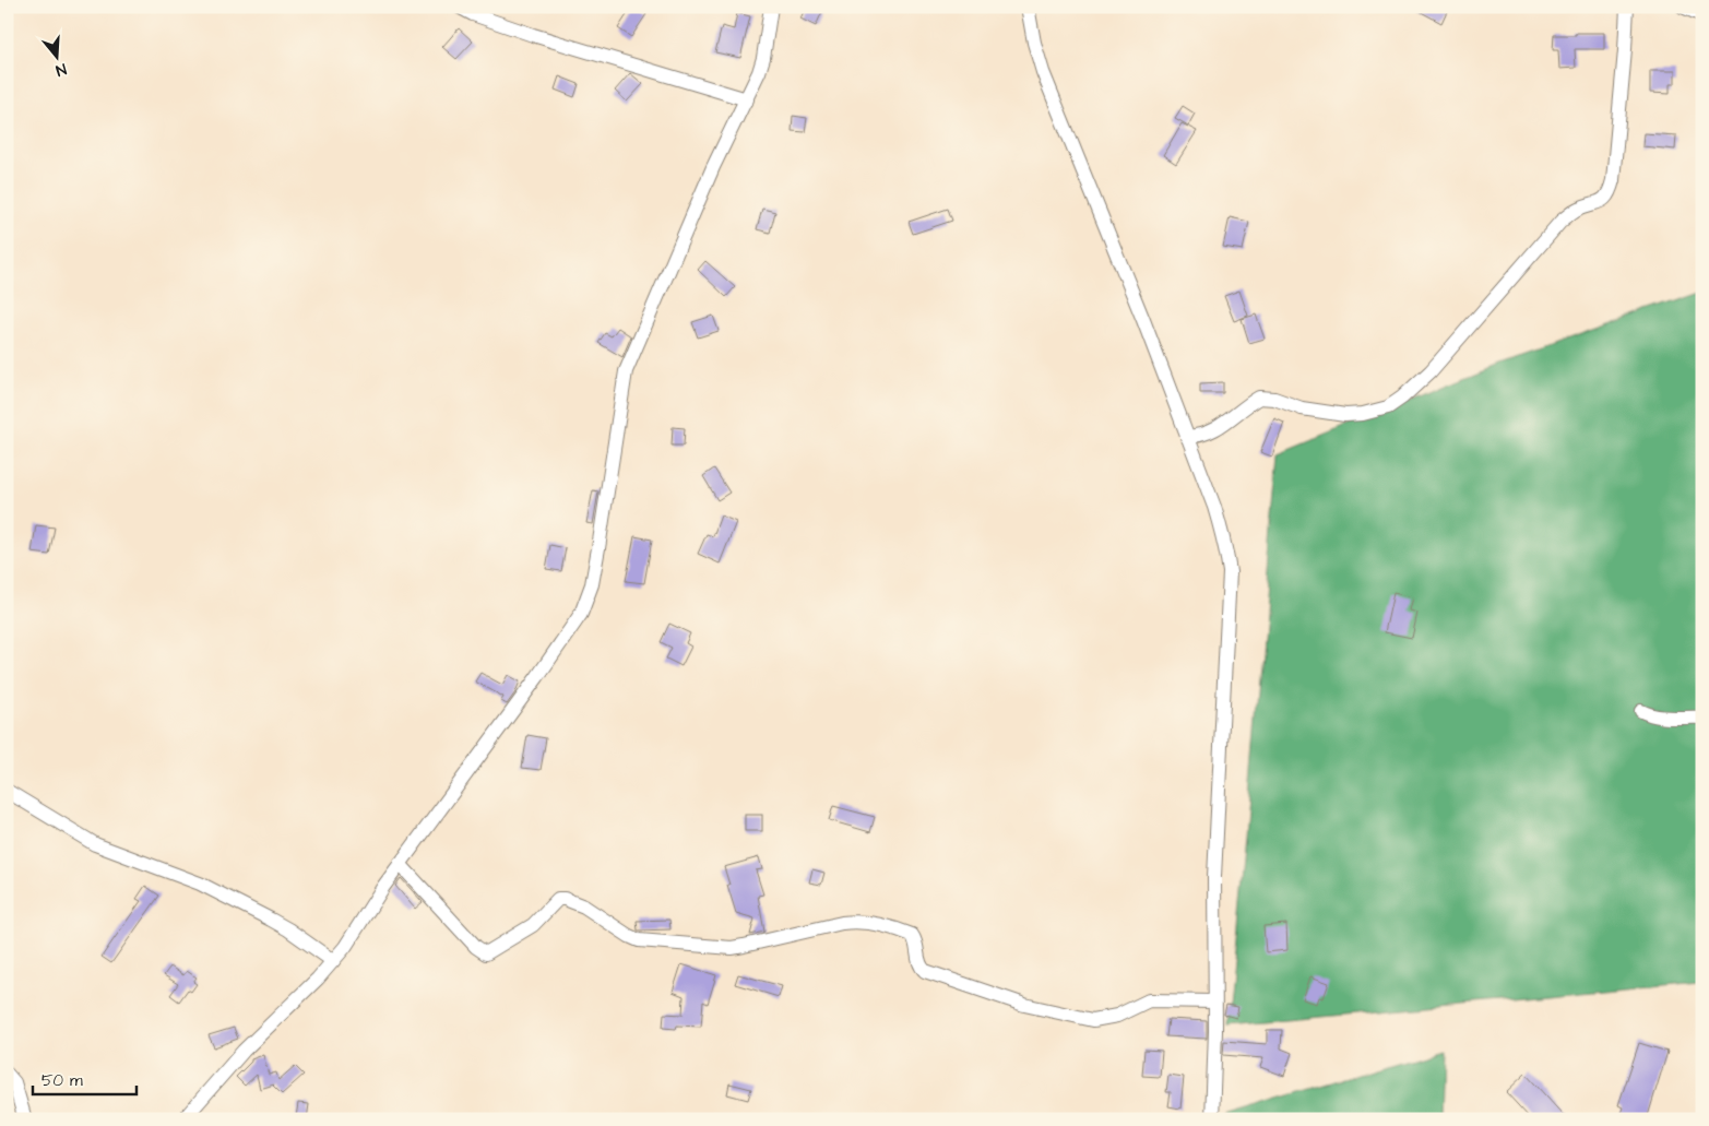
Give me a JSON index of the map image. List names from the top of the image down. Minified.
{"scale_bar":"50 m","north":"bottom"}
